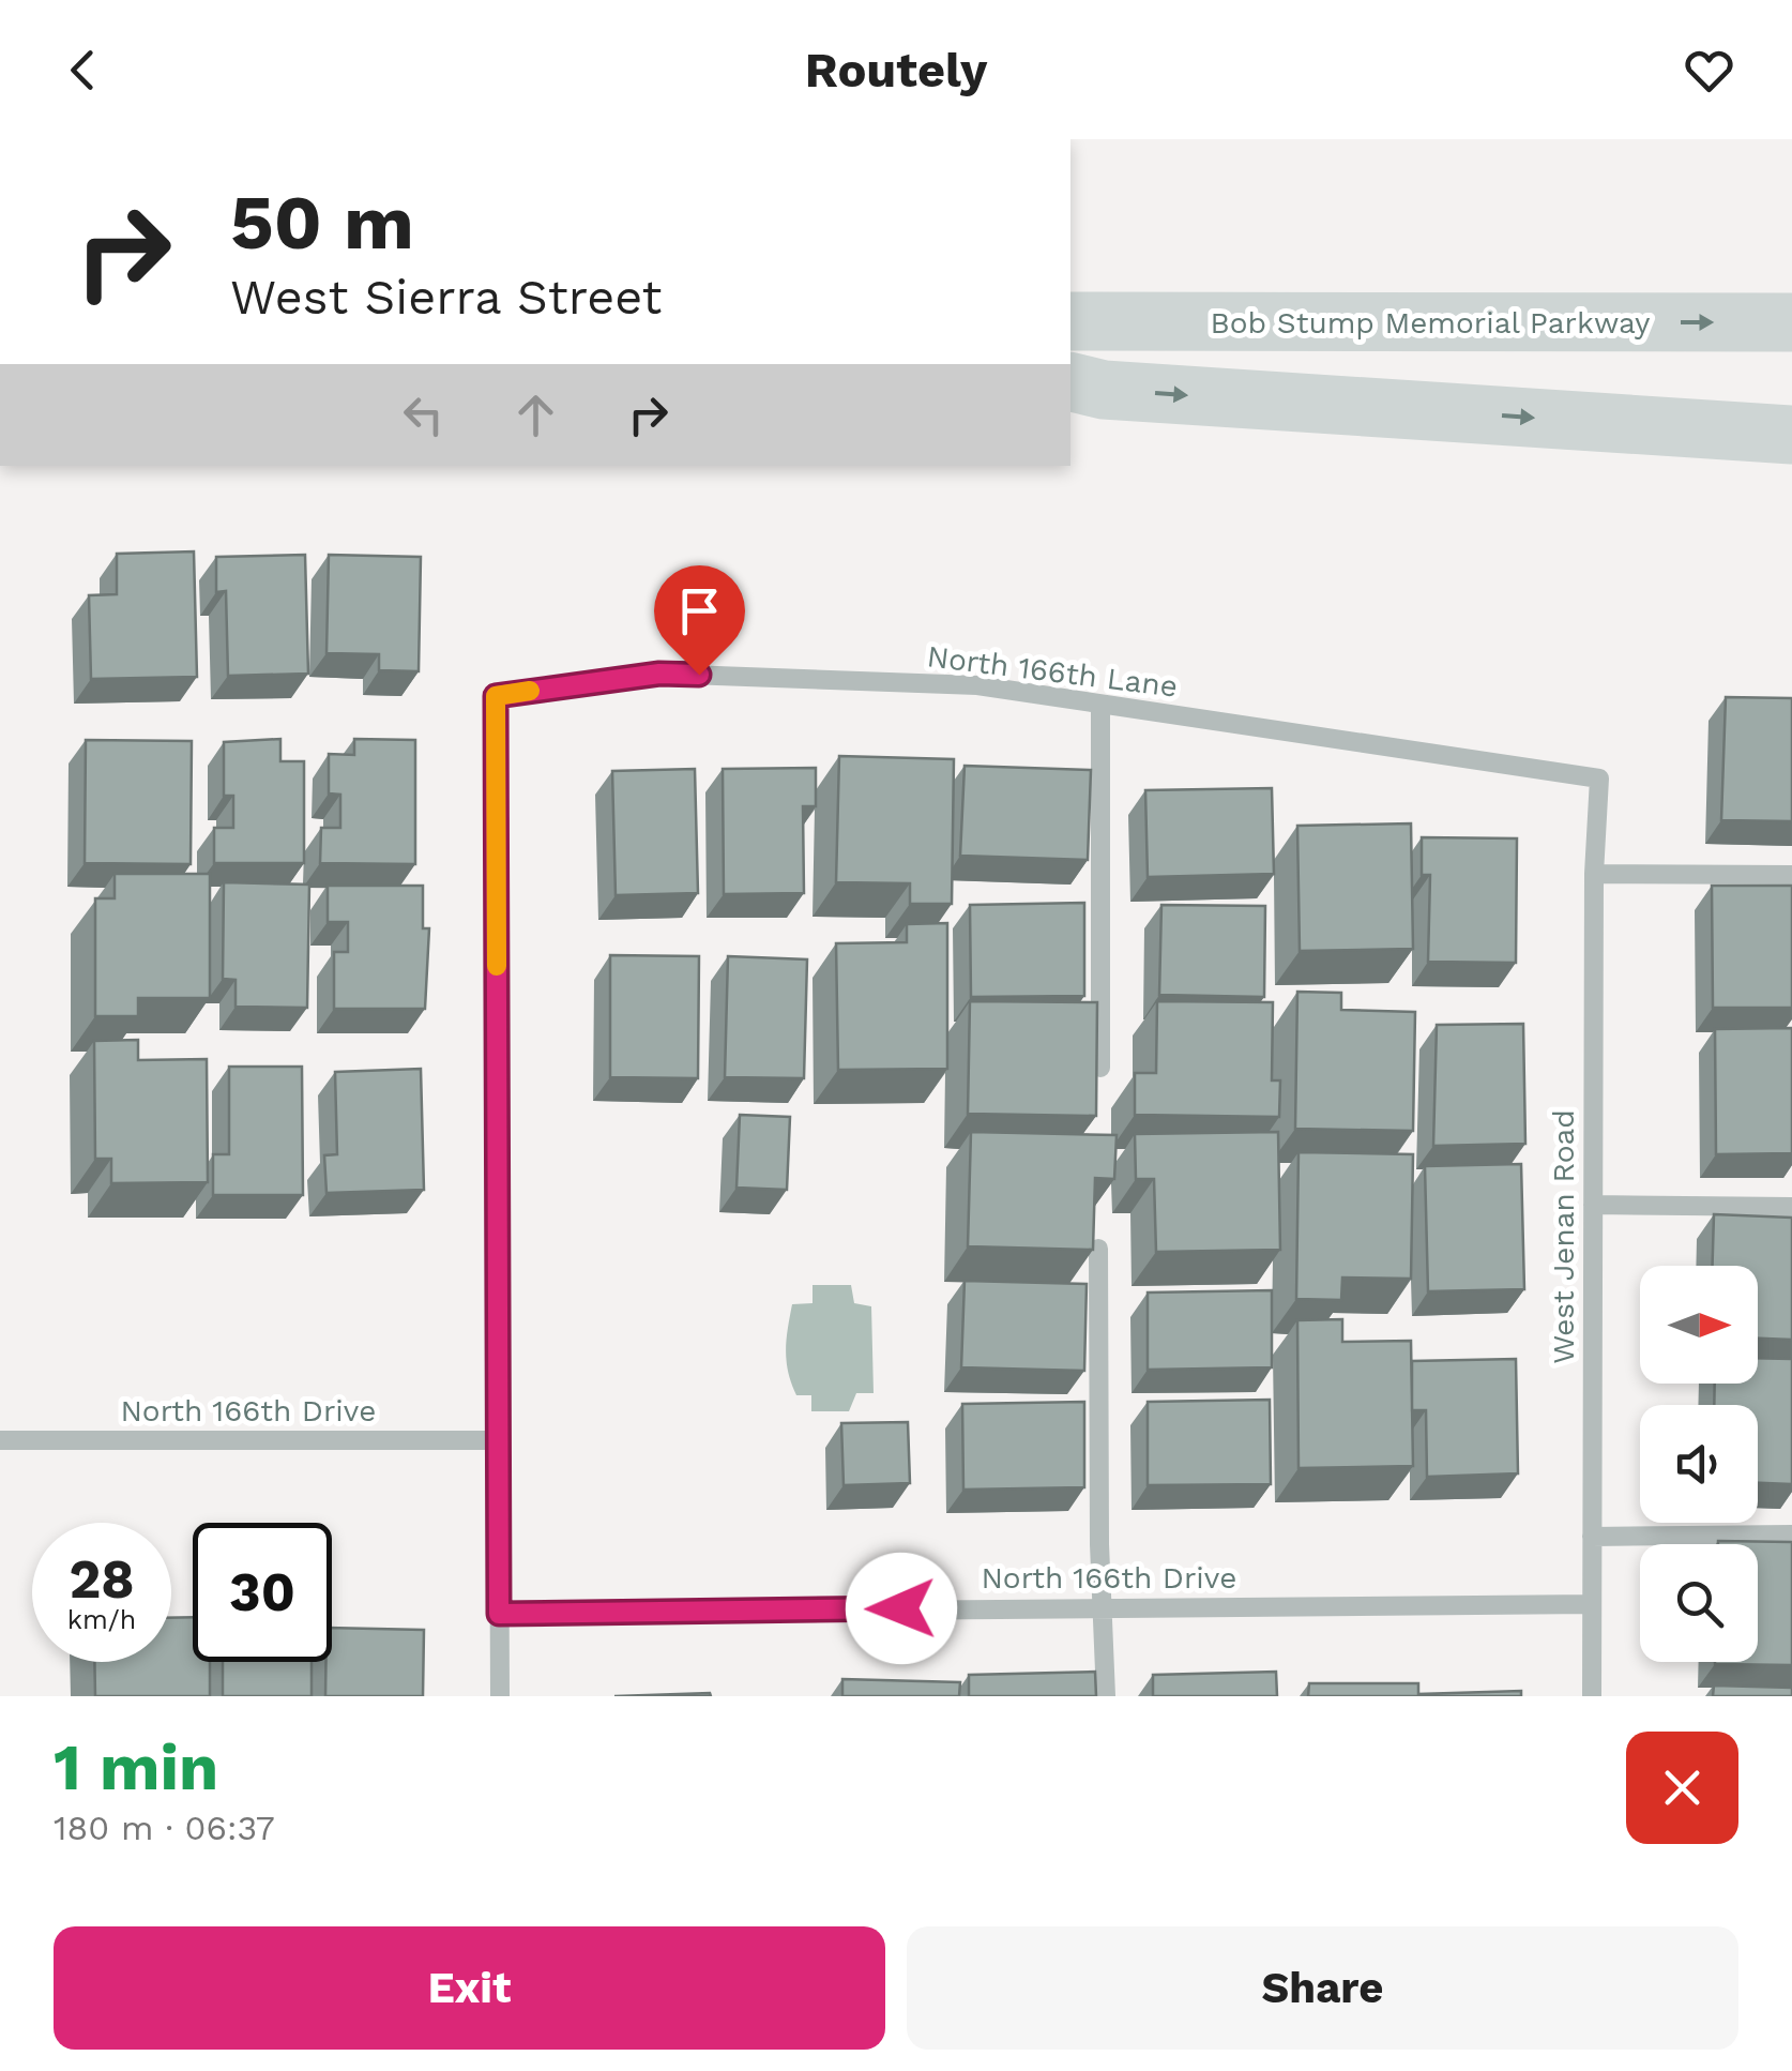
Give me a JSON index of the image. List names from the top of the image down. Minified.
{"streets":{"highway":["Bob Stump Memorial Parkway"],"street":["North 166th Lane","West Jenan Road","North 166th Drive"]},"crossings":[["North 166th Lane","West Jenan Road"],["North 166th Lane","North 166th Drive"],["West Jenan Road","North 166th Drive"]],"north":"right","page":{"header":"Routely","turn":["50 m","West Sierra Street"],"speed":"28 km/h","limit":"30","heading":["1 min","180 m · 06:37"],"buttons":["Exit","Share"]}}
